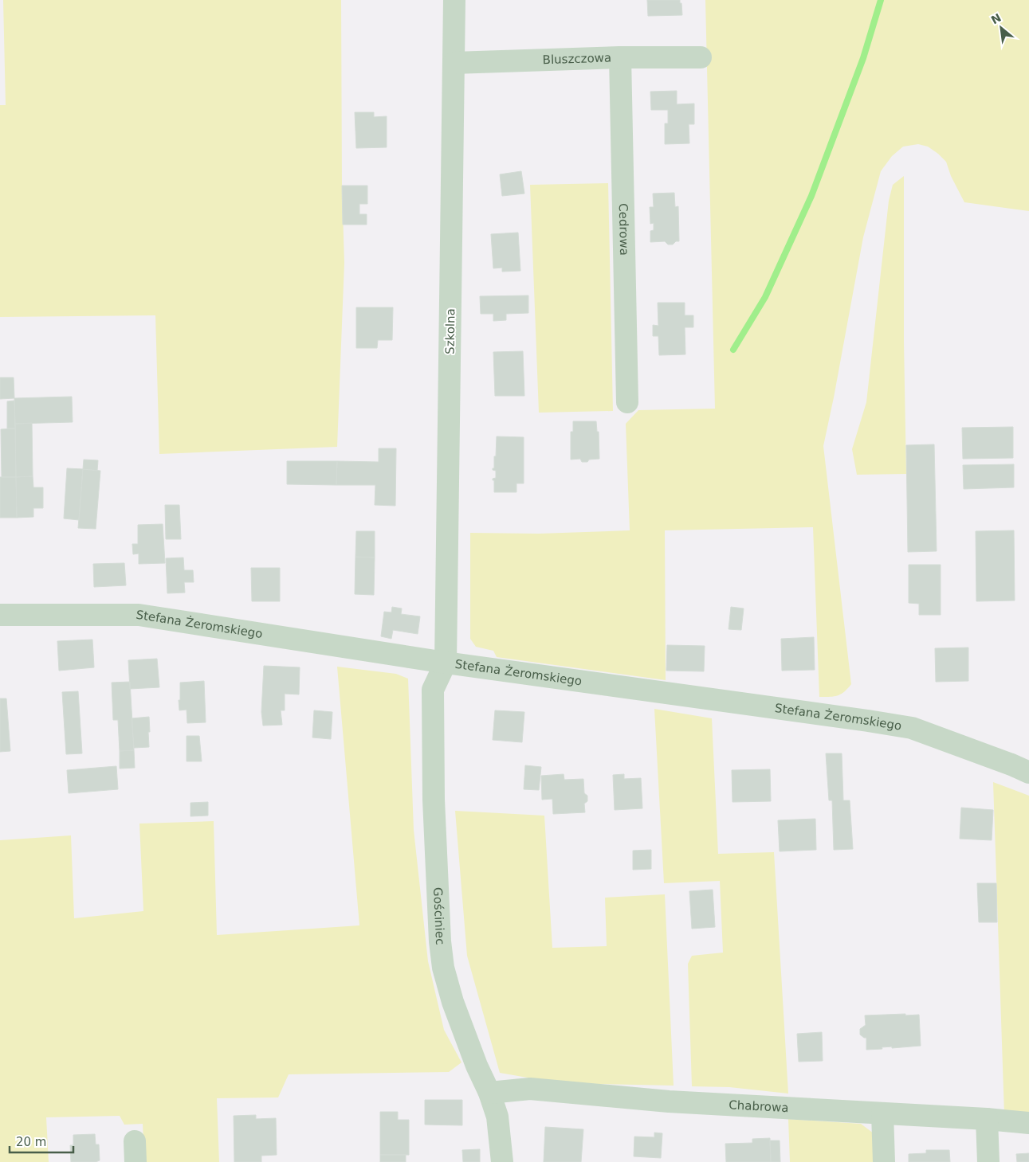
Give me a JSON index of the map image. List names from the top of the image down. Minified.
{"streets":{"street":["Bluszczowa","Cedrowa","Szkolna","Stefana Żeromskiego","Gościniec","Chabrowa"]},"crossings":[["Bluszczowa","Cedrowa"],["Bluszczowa","Szkolna"],["Szkolna","Stefana Żeromskiego"],["Szkolna","Gościniec"],["Stefana Żeromskiego","Gościniec"],["Gościniec","Chabrowa"]],"scale_bar":"20 m","north":"top left"}
